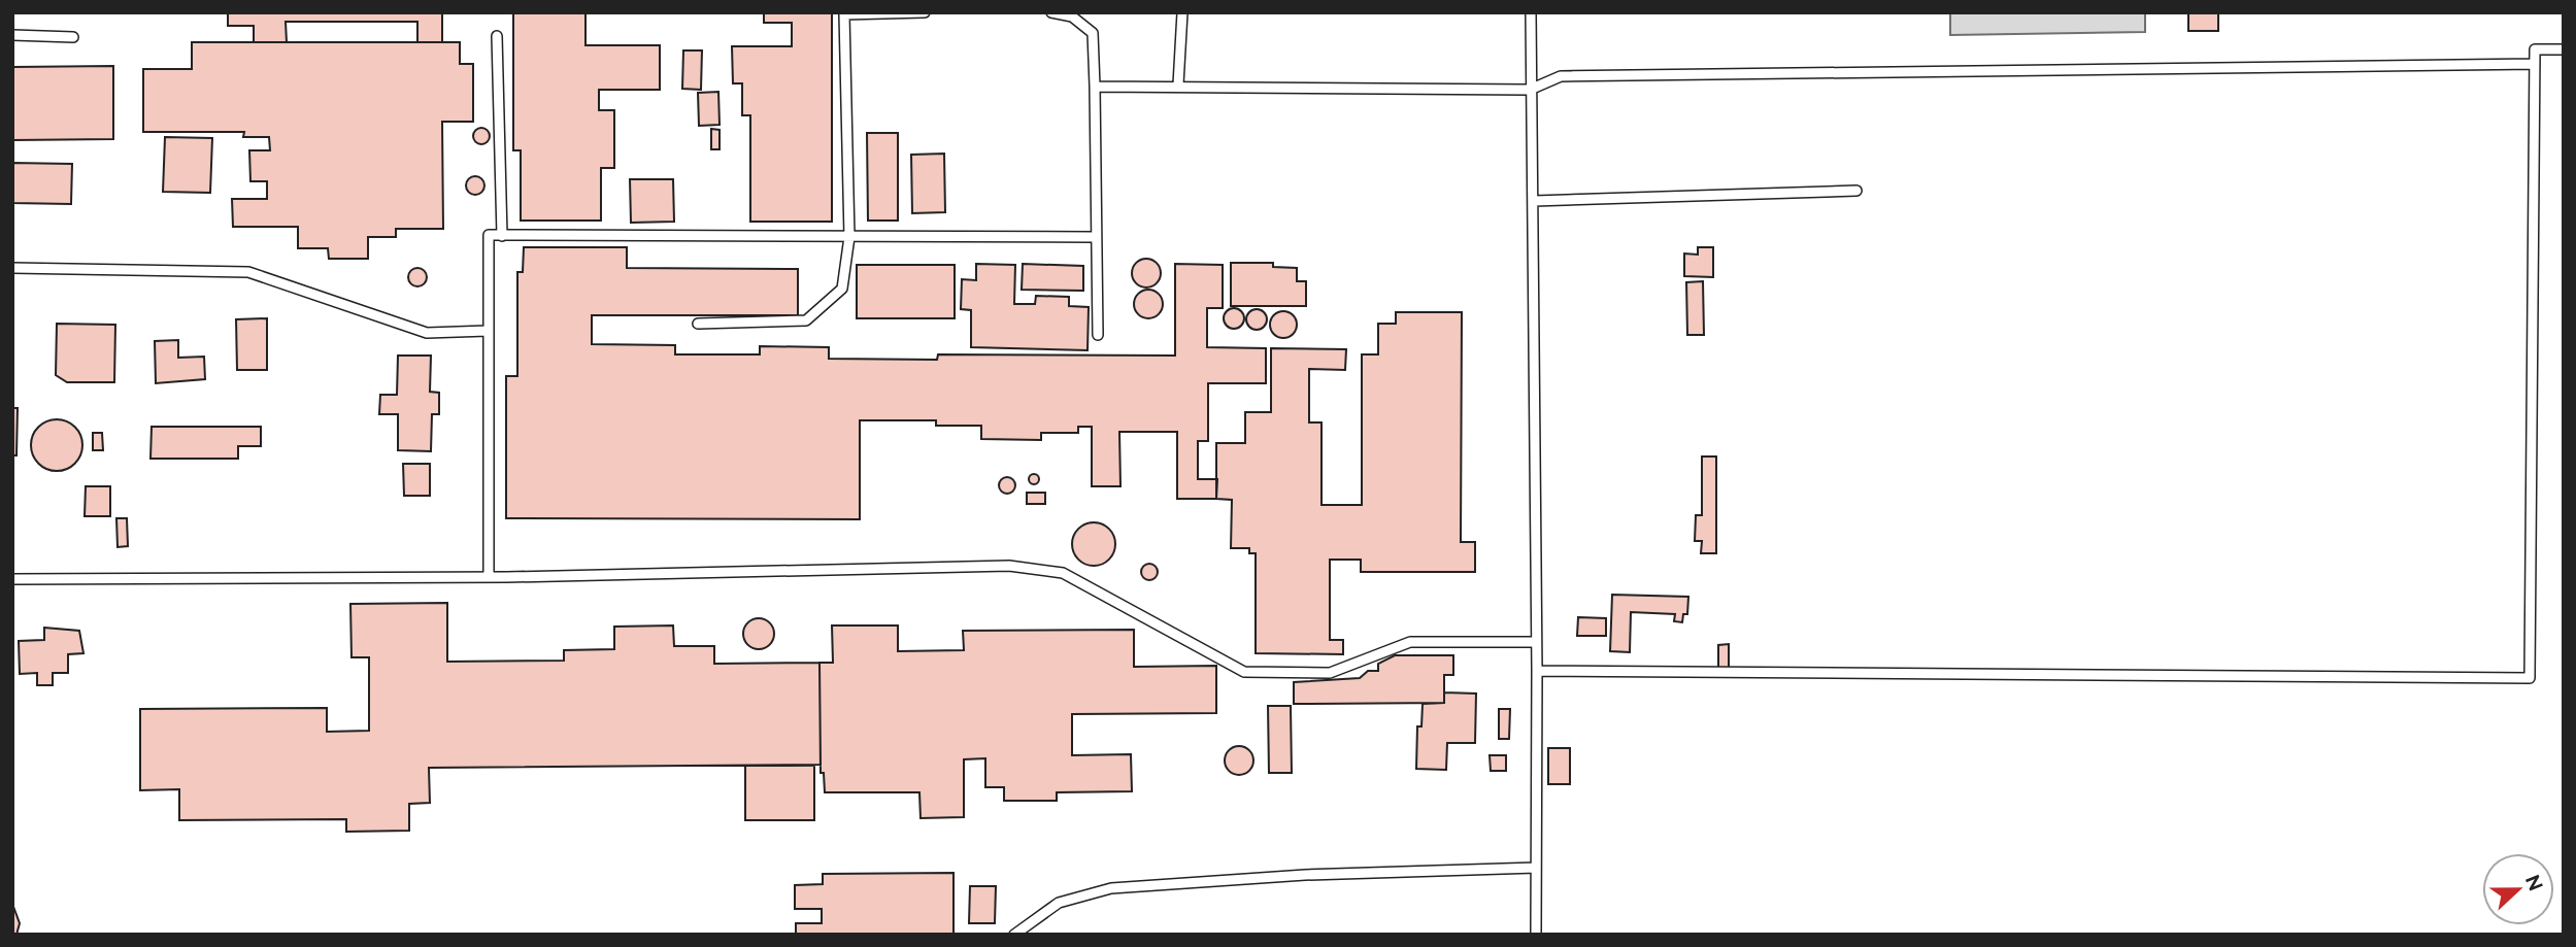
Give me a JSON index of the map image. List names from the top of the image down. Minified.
{"north":"right"}
